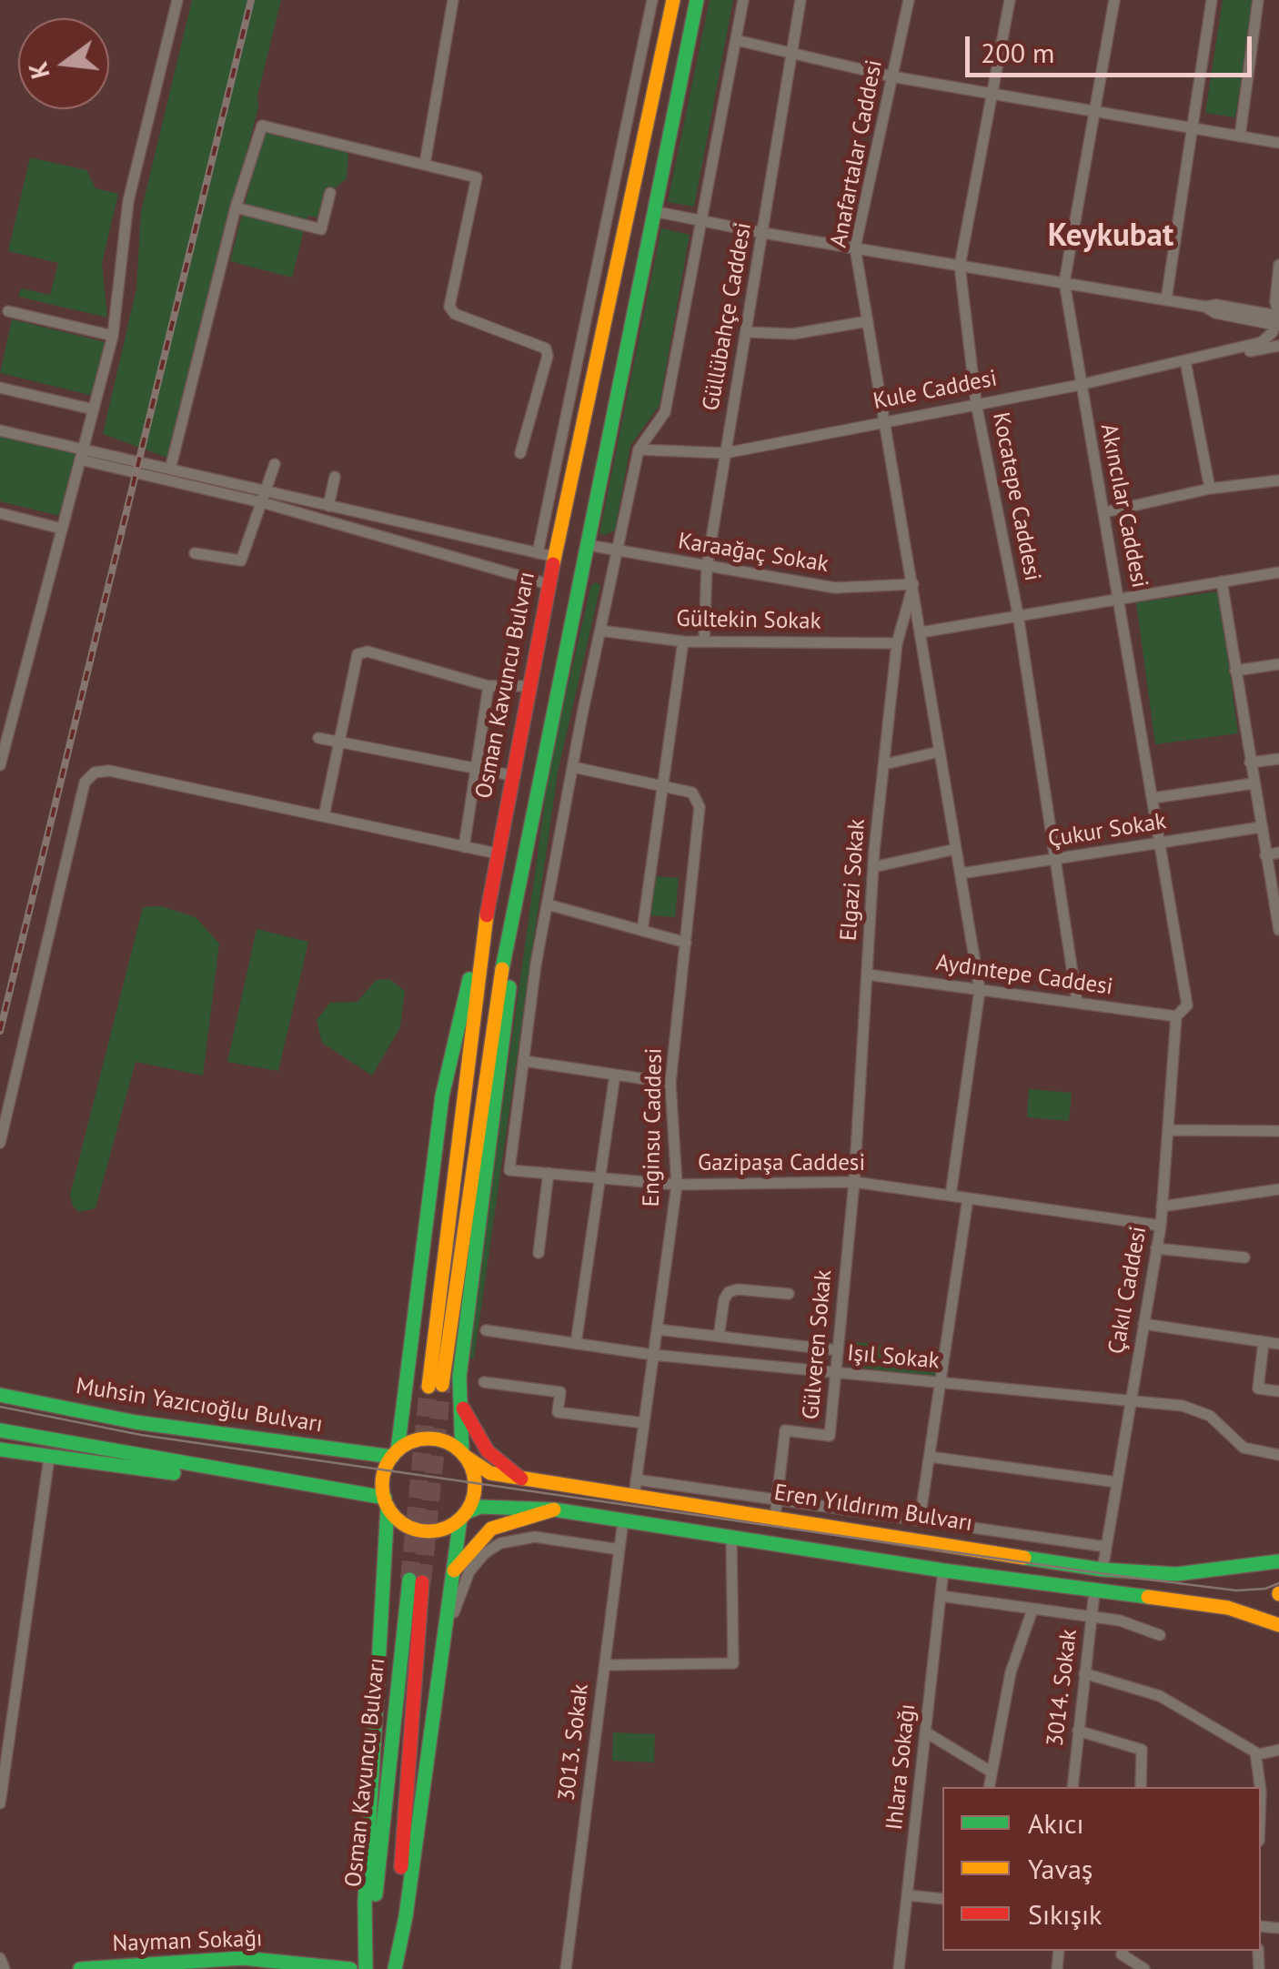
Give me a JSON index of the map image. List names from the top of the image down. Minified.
{"streets":{"main road":["Osman Kavuncu Bulvarı","Muhsin Yazıcıoğlu Bulvarı","Eren Yıldırım Bulvarı","Nayman Sokağı"],"street":["Anafartalar Caddesi","Güllübahçe Caddesi","Kule Caddesi","Kocatepe Caddesi","Akıncılar Caddesi","Karaağaç Sokak","Gültekin Sokak","Çukur Sokak","Elgazi Sokak","Aydıntepe Caddesi","Enginsu Caddesi","Gazipaşa Caddesi","Çakıl Caddesi","Gülveren Sokak","Işıl Sokak","3014. Sokak","3013. Sokak","Ihlara Sokağı"]},"crossings":[["Anafartalar Caddesi","Kule Caddesi"],["Anafartalar Caddesi","Karaağaç Sokak"],["Anafartalar Caddesi","Çukur Sokak"],["Anafartalar Caddesi","Elgazi Sokak"],["Anafartalar Caddesi","Aydıntepe Caddesi"],["Anafartalar Caddesi","Gazipaşa Caddesi"],["Güllübahçe Caddesi","Kule Caddesi"],["Güllübahçe Caddesi","Karaağaç Sokak"],["Güllübahçe Caddesi","Gültekin Sokak"],["Kule Caddesi","Kocatepe Caddesi"],["Kule Caddesi","Akıncılar Caddesi"],["Kocatepe Caddesi","Çukur Sokak"],["Kocatepe Caddesi","Aydıntepe Caddesi"],["Akıncılar Caddesi","Çukur Sokak"],["Akıncılar Caddesi","Aydıntepe Caddesi"],["Akıncılar Caddesi","Çakıl Caddesi"],["Karaağaç Sokak","Osman Kavuncu Bulvarı"],["Karaağaç Sokak","Elgazi Sokak"],["Gültekin Sokak","Elgazi Sokak"],["Elgazi Sokak","Aydıntepe Caddesi"],["Elgazi Sokak","Gazipaşa Caddesi"],["Elgazi Sokak","Gülveren Sokak"],["Aydıntepe Caddesi","Çakıl Caddesi"],["Enginsu Caddesi","Gazipaşa Caddesi"],["Enginsu Caddesi","Işıl Sokak"],["Enginsu Caddesi","Eren Yıldırım Bulvarı"],["Gazipaşa Caddesi","Çakıl Caddesi"],["Gazipaşa Caddesi","Gülveren Sokak"],["Çakıl Caddesi","Işıl Sokak"],["Çakıl Caddesi","Eren Yıldırım Bulvarı"],["Gülveren Sokak","Işıl Sokak"],["Gülveren Sokak","Eren Yıldırım Bulvarı"],["Muhsin Yazıcıoğlu Bulvarı","Eren Yıldırım Bulvarı"]],"districts":["Keykubat"],"legend":["Akıcı","Yavaş","Sıkışık"],"scale_bar":"200 m","north":"left"}
